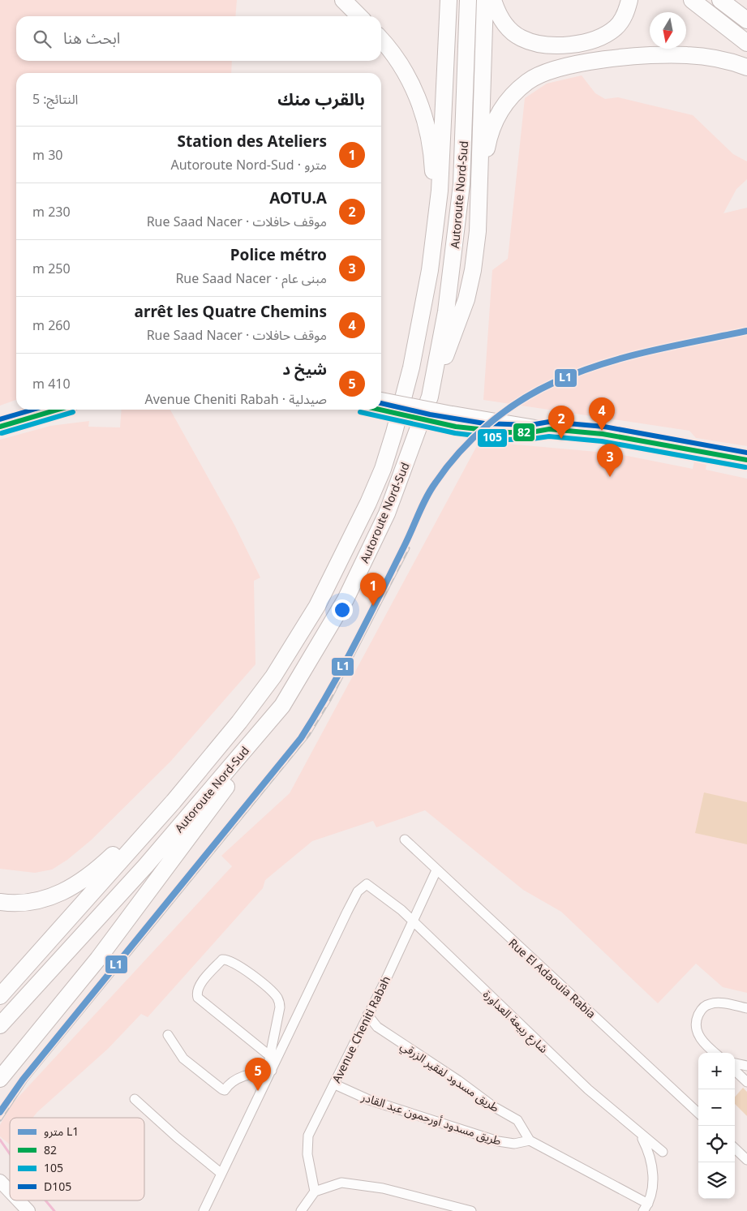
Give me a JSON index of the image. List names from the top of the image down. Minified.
{"streets":{"highway":["Autoroute Nord-Sud"],"street":["Rue El Adaouia Rabia","شارع ربيعة العداورة","Avenue Cheniti Rabah","طريق مسدود لفقير الزرقي","طريق مسدود أورحمون عبد القادر"]},"crossings":[["Rue El Adaouia Rabia","Avenue Cheniti Rabah"],["شارع ربيعة العداورة","Avenue Cheniti Rabah"],["Avenue Cheniti Rabah","طريق مسدود لفقير الزرقي"],["Avenue Cheniti Rabah","طريق مسدود أورحمون عبد القادر"],["طريق مسدود لفقير الزرقي","طريق مسدود أورحمون عبد القادر"]],"lines":["metro line L1","transit line D105","transit line 82","transit line 105"],"legend":["مترو L1","82","105","D105"],"north":"bottom","page":{"search":"ابحث هنا","heading":["بالقرب منك","النتائج: 5"],"list":[{"mark":"1","name":"Station des Ateliers","note":"مترو · Autoroute Nord-Sud","value":"30 m"},{"mark":"2","name":"AOTU.A","note":"موقف حافلات · Rue Saad Nacer","value":"230 m"},{"mark":"3","name":"Police métro","note":"مبنى عام · Rue Saad Nacer","value":"250 m"},{"mark":"4","name":"arrêt les Quatre Chemins","note":"موقف حافلات · Rue Saad Nacer","value":"260 m"},{"mark":"5","name":"شيخ د","note":"صيدلية · Avenue Cheniti Rabah","value":"410 m"}],"pins":["4","2","3","1","5"],"map_buttons":["+","−"]}}
